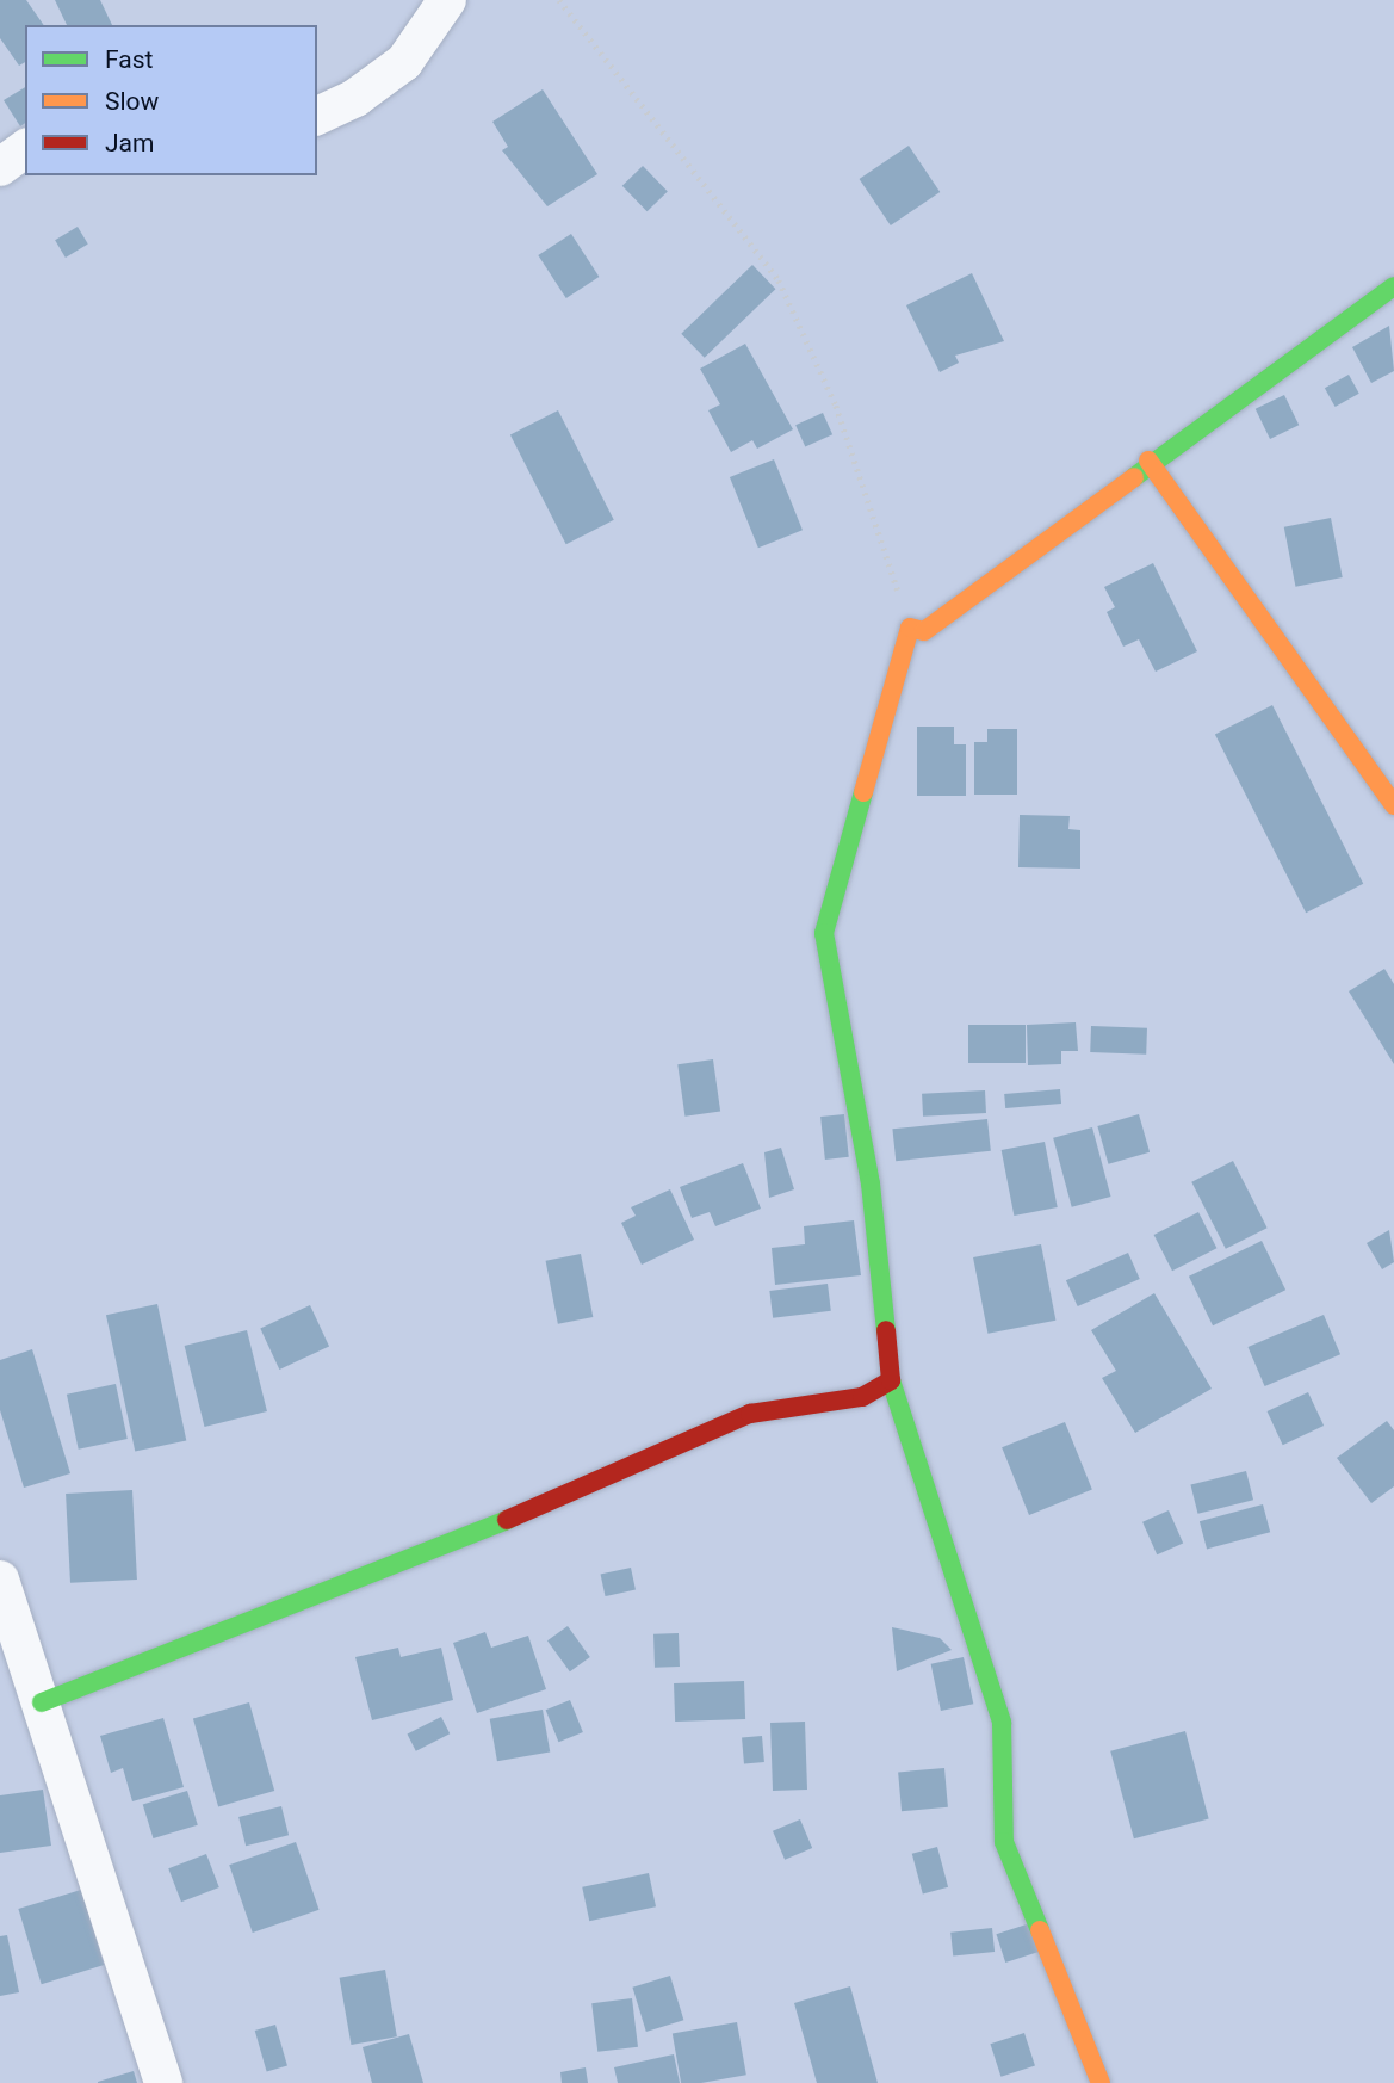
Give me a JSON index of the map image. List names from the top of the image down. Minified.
{"legend":["Fast","Slow","Jam"]}
